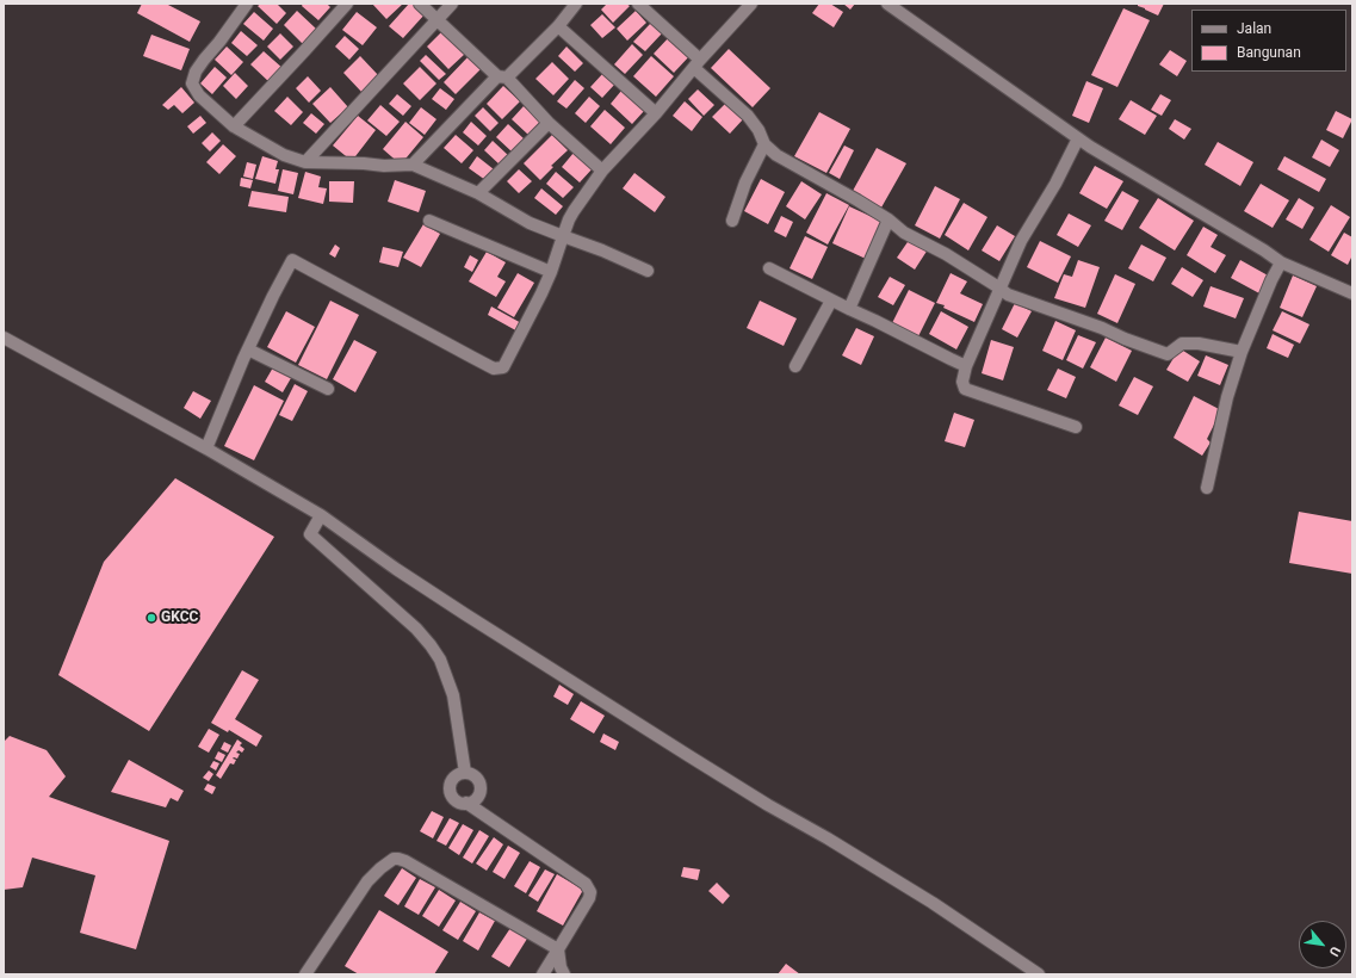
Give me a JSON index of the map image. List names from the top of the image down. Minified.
{"places":["GKCC"],"legend":["Jalan","Bangunan"],"north":"bottom right"}
